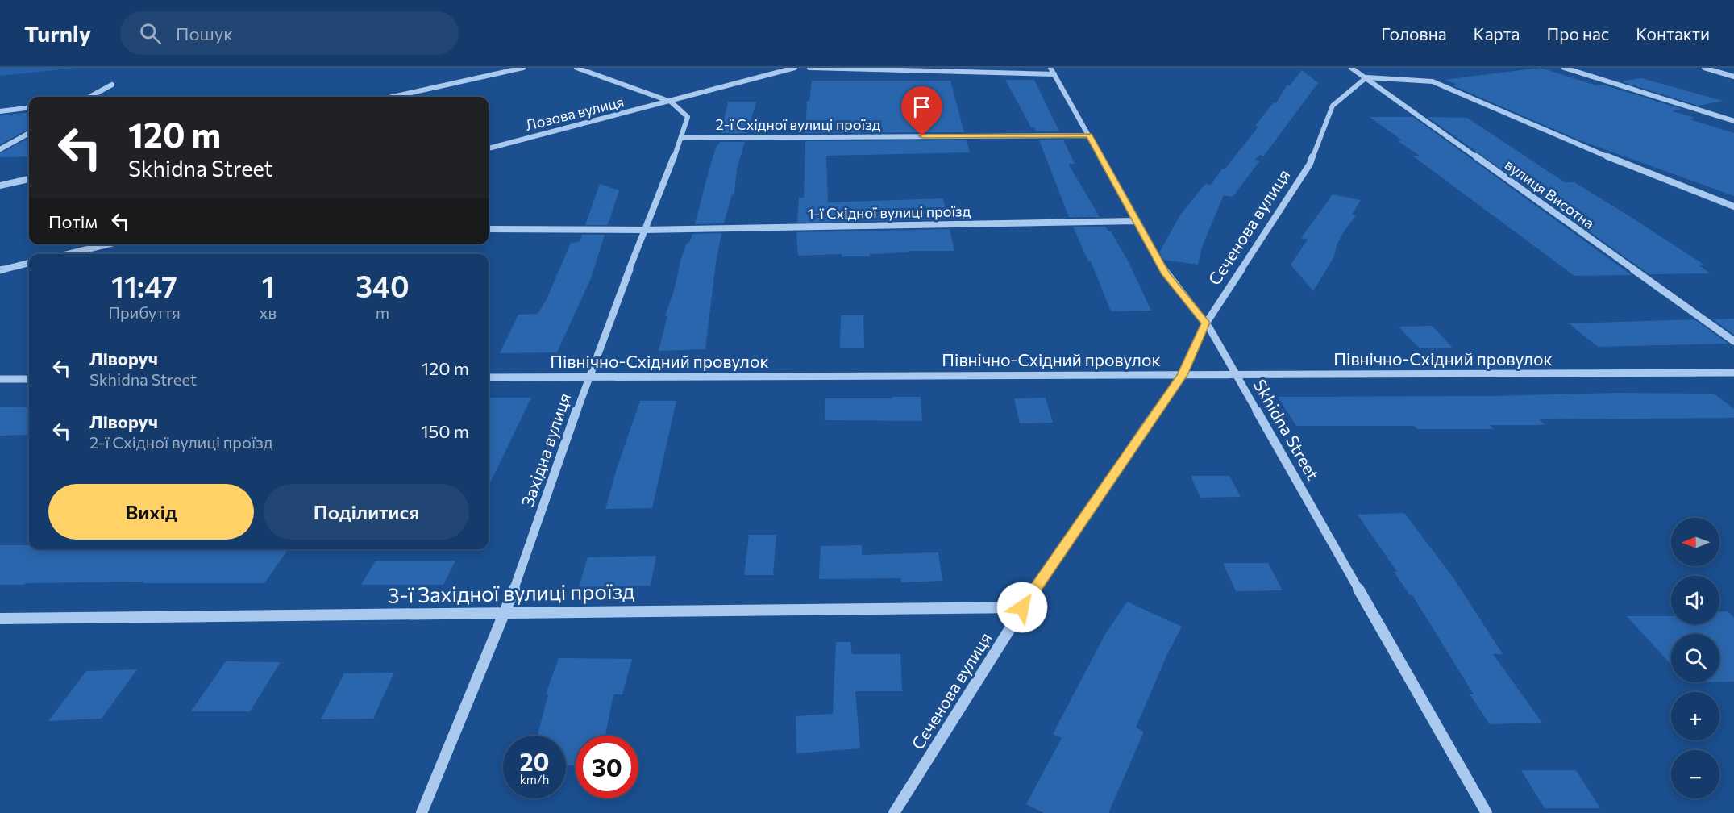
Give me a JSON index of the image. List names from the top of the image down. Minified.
{"streets":{"street":["Лозова вулиця","2-ї Східної вулиці проїзд","вулиця Висотна","1-ї Східної вулиці проїзд","Сєченова вулиця","Північно-Східний провулок","Skhidna Street","Західна вулиця","3-ї Західної вулиці проїзд"]},"crossings":[["Лозова вулиця","Західна вулиця"],["2-ї Східної вулиці проїзд","Skhidna Street"],["2-ї Східної вулиці проїзд","Західна вулиця"],["вулиця Висотна","Сєченова вулиця"],["1-ї Східної вулиці проїзд","Skhidna Street"],["1-ї Східної вулиці проїзд","Західна вулиця"],["Сєченова вулиця","Північно-Східний провулок"],["Сєченова вулиця","Skhidna Street"],["Сєченова вулиця","3-ї Західної вулиці проїзд"],["Північно-Східний провулок","Skhidna Street"],["Північно-Східний провулок","Західна вулиця"],["Західна вулиця","3-ї Західної вулиці проїзд"]],"north":"left","page":{"header":"Turnly","search":"Пошук","nav":["Головна","Карта","Про нас","Контакти"],"turn":["120 m","Skhidna Street"],"then":"Потім","eta":["11:47","Прибуття","1","хв","340","m"],"list":[{"name":"Ліворуч","note":"Skhidna Street","value":"120 m"},{"name":"Ліворуч","note":"2-ї Східної вулиці проїзд","value":"150 m"}],"buttons":["Вихід","Поділитися"],"map_buttons":["+","−"],"speed":"20 km/h","limit":"30"}}
